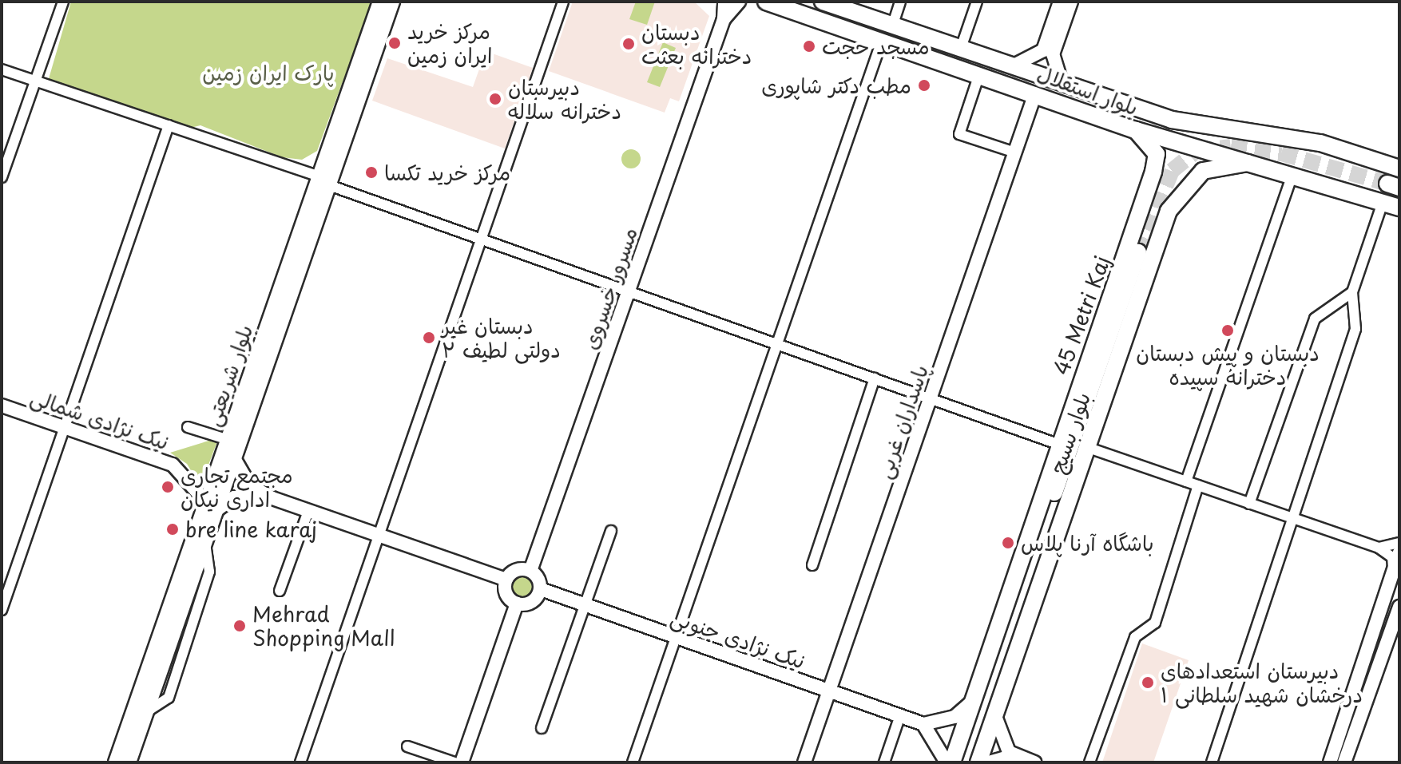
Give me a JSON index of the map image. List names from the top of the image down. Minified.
{"streets":{"main road":["بلوار استقلال","45 Metri Kaj","بلوار شریعتی","بلوار بسیج"],"street":["مسرور خسروی","نیک نژادی شمالی","پاسداران غربی","نیک نژادی جنوبی"]},"crossings":[["بلوار استقلال","45 Metri Kaj"],["بلوار استقلال","پاسداران غربی"],["بلوار استقلال","بلوار بسیج"],["مسرور خسروی","نیک نژادی جنوبی"],["45 Metri Kaj","بلوار بسیج"],["بلوار شریعتی","نیک نژادی شمالی"],["پاسداران غربی","نیک نژادی جنوبی"]],"parks":["پارک ایران زمین"],"places":["مرکز خرید ایران زمین","دبستان دخترانه بعثت","مسجد حجت","مطب دکتر شاپوری","دبیرستان دخترانه سلاله","مرکز خرید تکسا","دبستان و پیش دبستان دخترانه سپیده","دبستان غیر دولتی لطیف ۲","مجتمع تجاری اداری نیکان","bre line karaj","باشگاه آرنا پلاس","Mehrad Shopping Mall","دبیرستان استعدادهای درخشان شهید سلطانی ۱"]}
